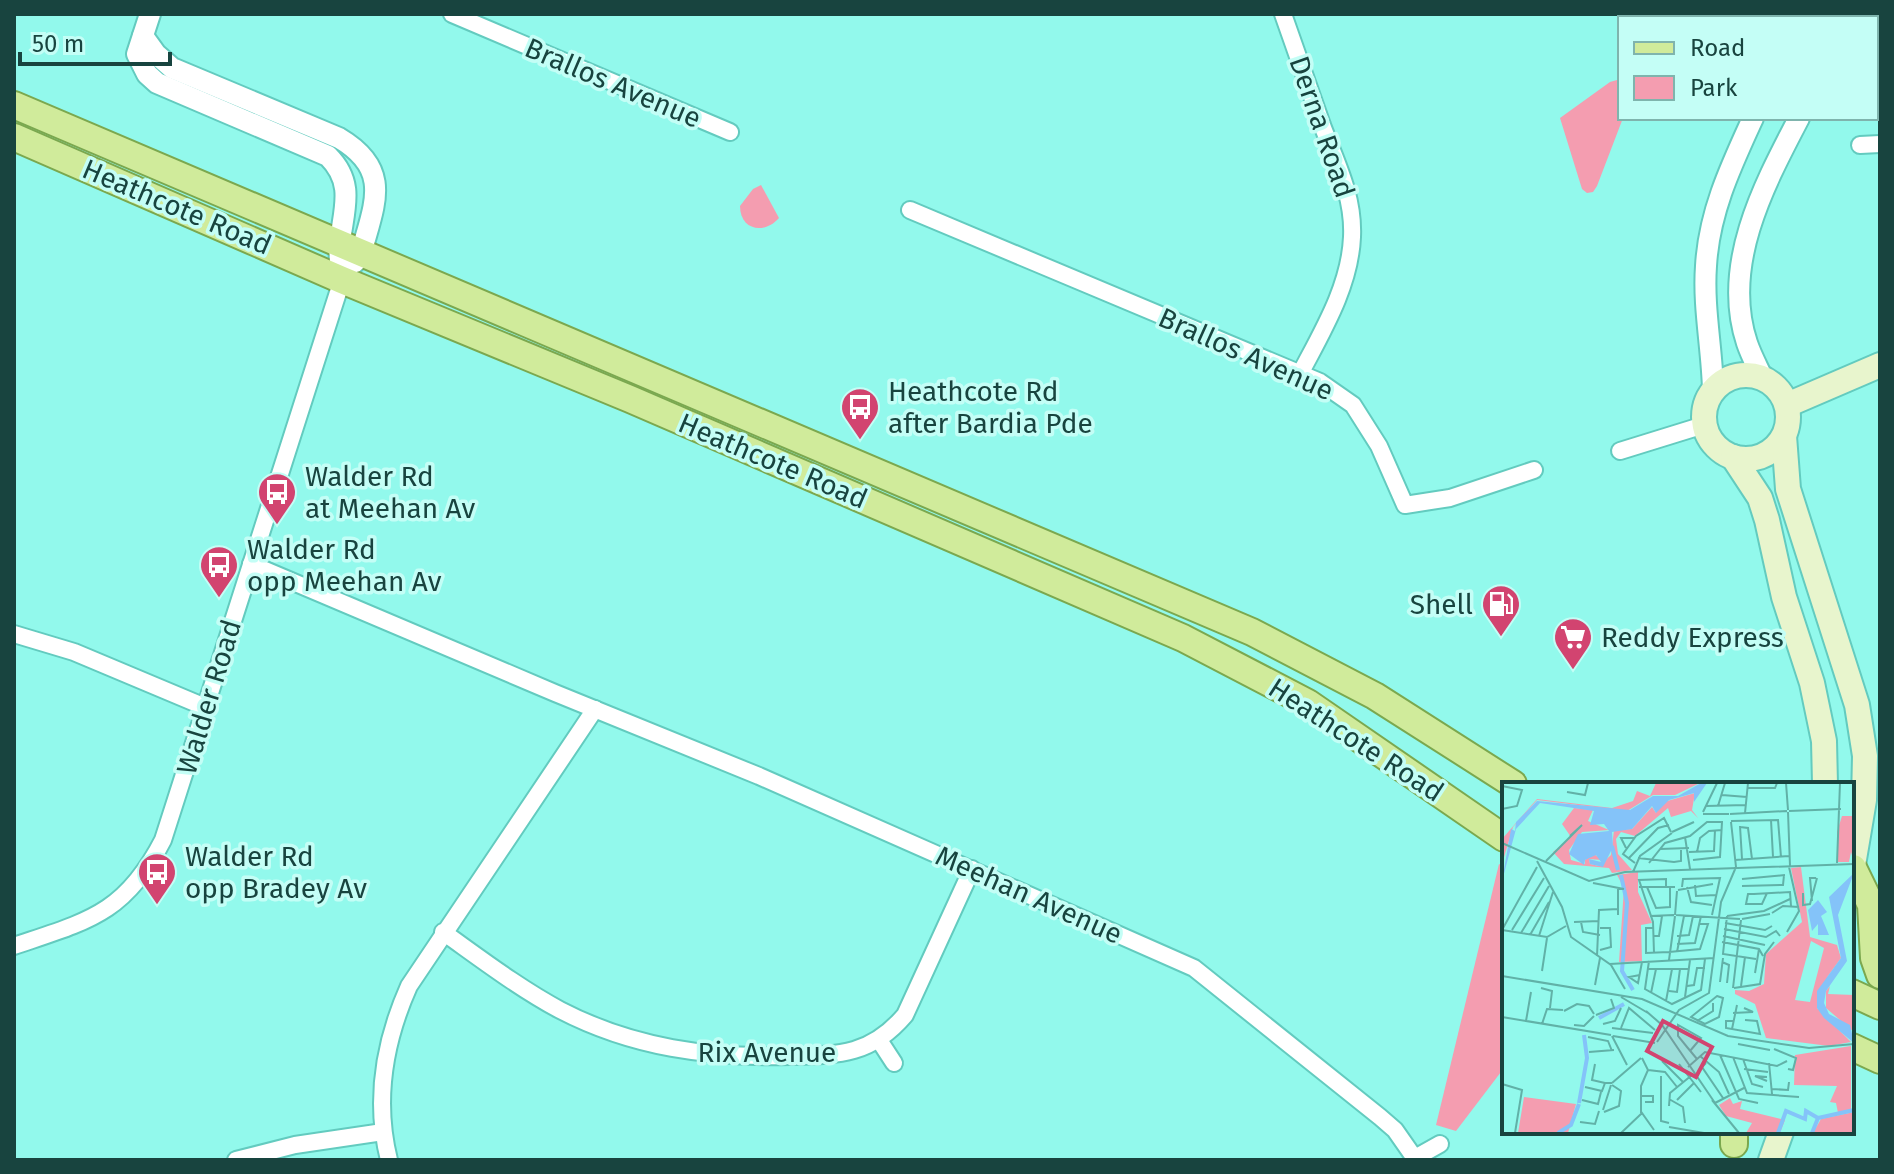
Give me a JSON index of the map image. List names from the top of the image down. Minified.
{"streets":{"main road":["Heathcote Road"],"street":["Brallos Avenue","Derna Road","Walder Road","Meehan Avenue","Rix Avenue"]},"crossings":[["Brallos Avenue","Derna Road"],["Heathcote Road","Walder Road"],["Walder Road","Meehan Avenue"],["Meehan Avenue","Rix Avenue"]],"places":{"bus stop":["Heathcote Rd after Bardia Pde","Walder Rd at Meehan Av","Walder Rd opp Meehan Av","Walder Rd opp Bradey Av"],"fuel station":["Shell"],"supermarket":["Reddy Express"]},"legend":["Road","Park"],"scale_bar":"50 m"}
